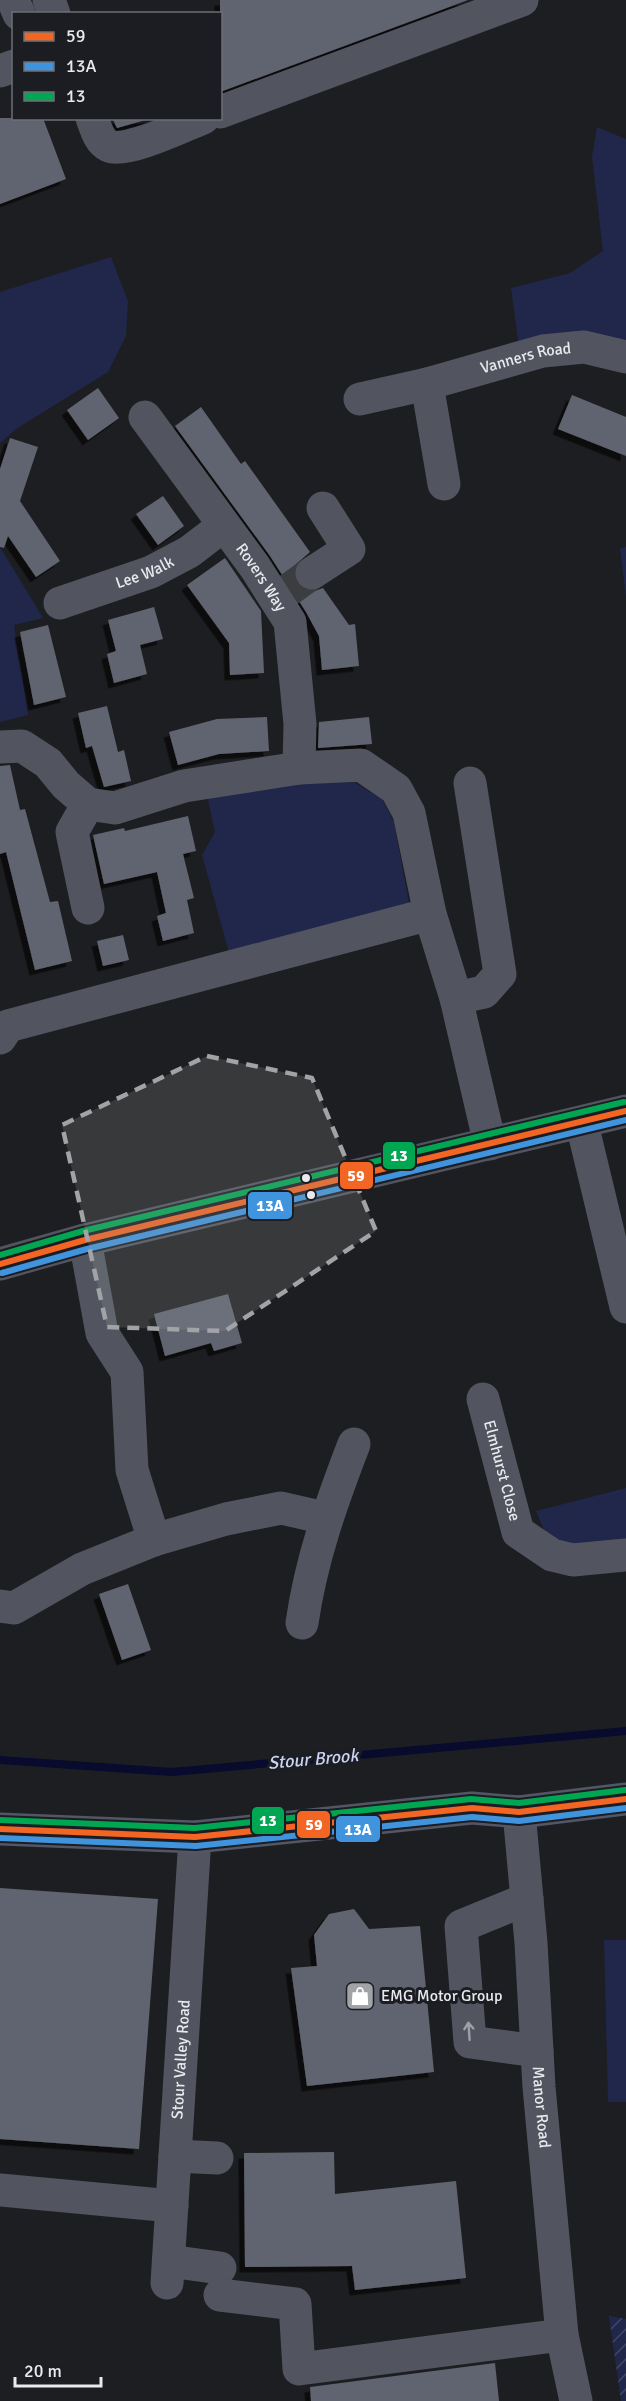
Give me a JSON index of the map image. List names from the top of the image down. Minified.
{"streets":{"street":["Vanners Road","Lee Walk","Rovers Way","Elmhurst Close","Stour Valley Road","Manor Road"]},"crossings":[["Lee Walk","Rovers Way"],["Stour Valley Road","Manor Road"]],"water":["Stour Brook"],"places":{"shop":["EMG Motor Group"]},"lines":["transit line 13","transit line 59","transit line 13A"],"legend":["59","13A","13"],"scale_bar":"20 m"}
